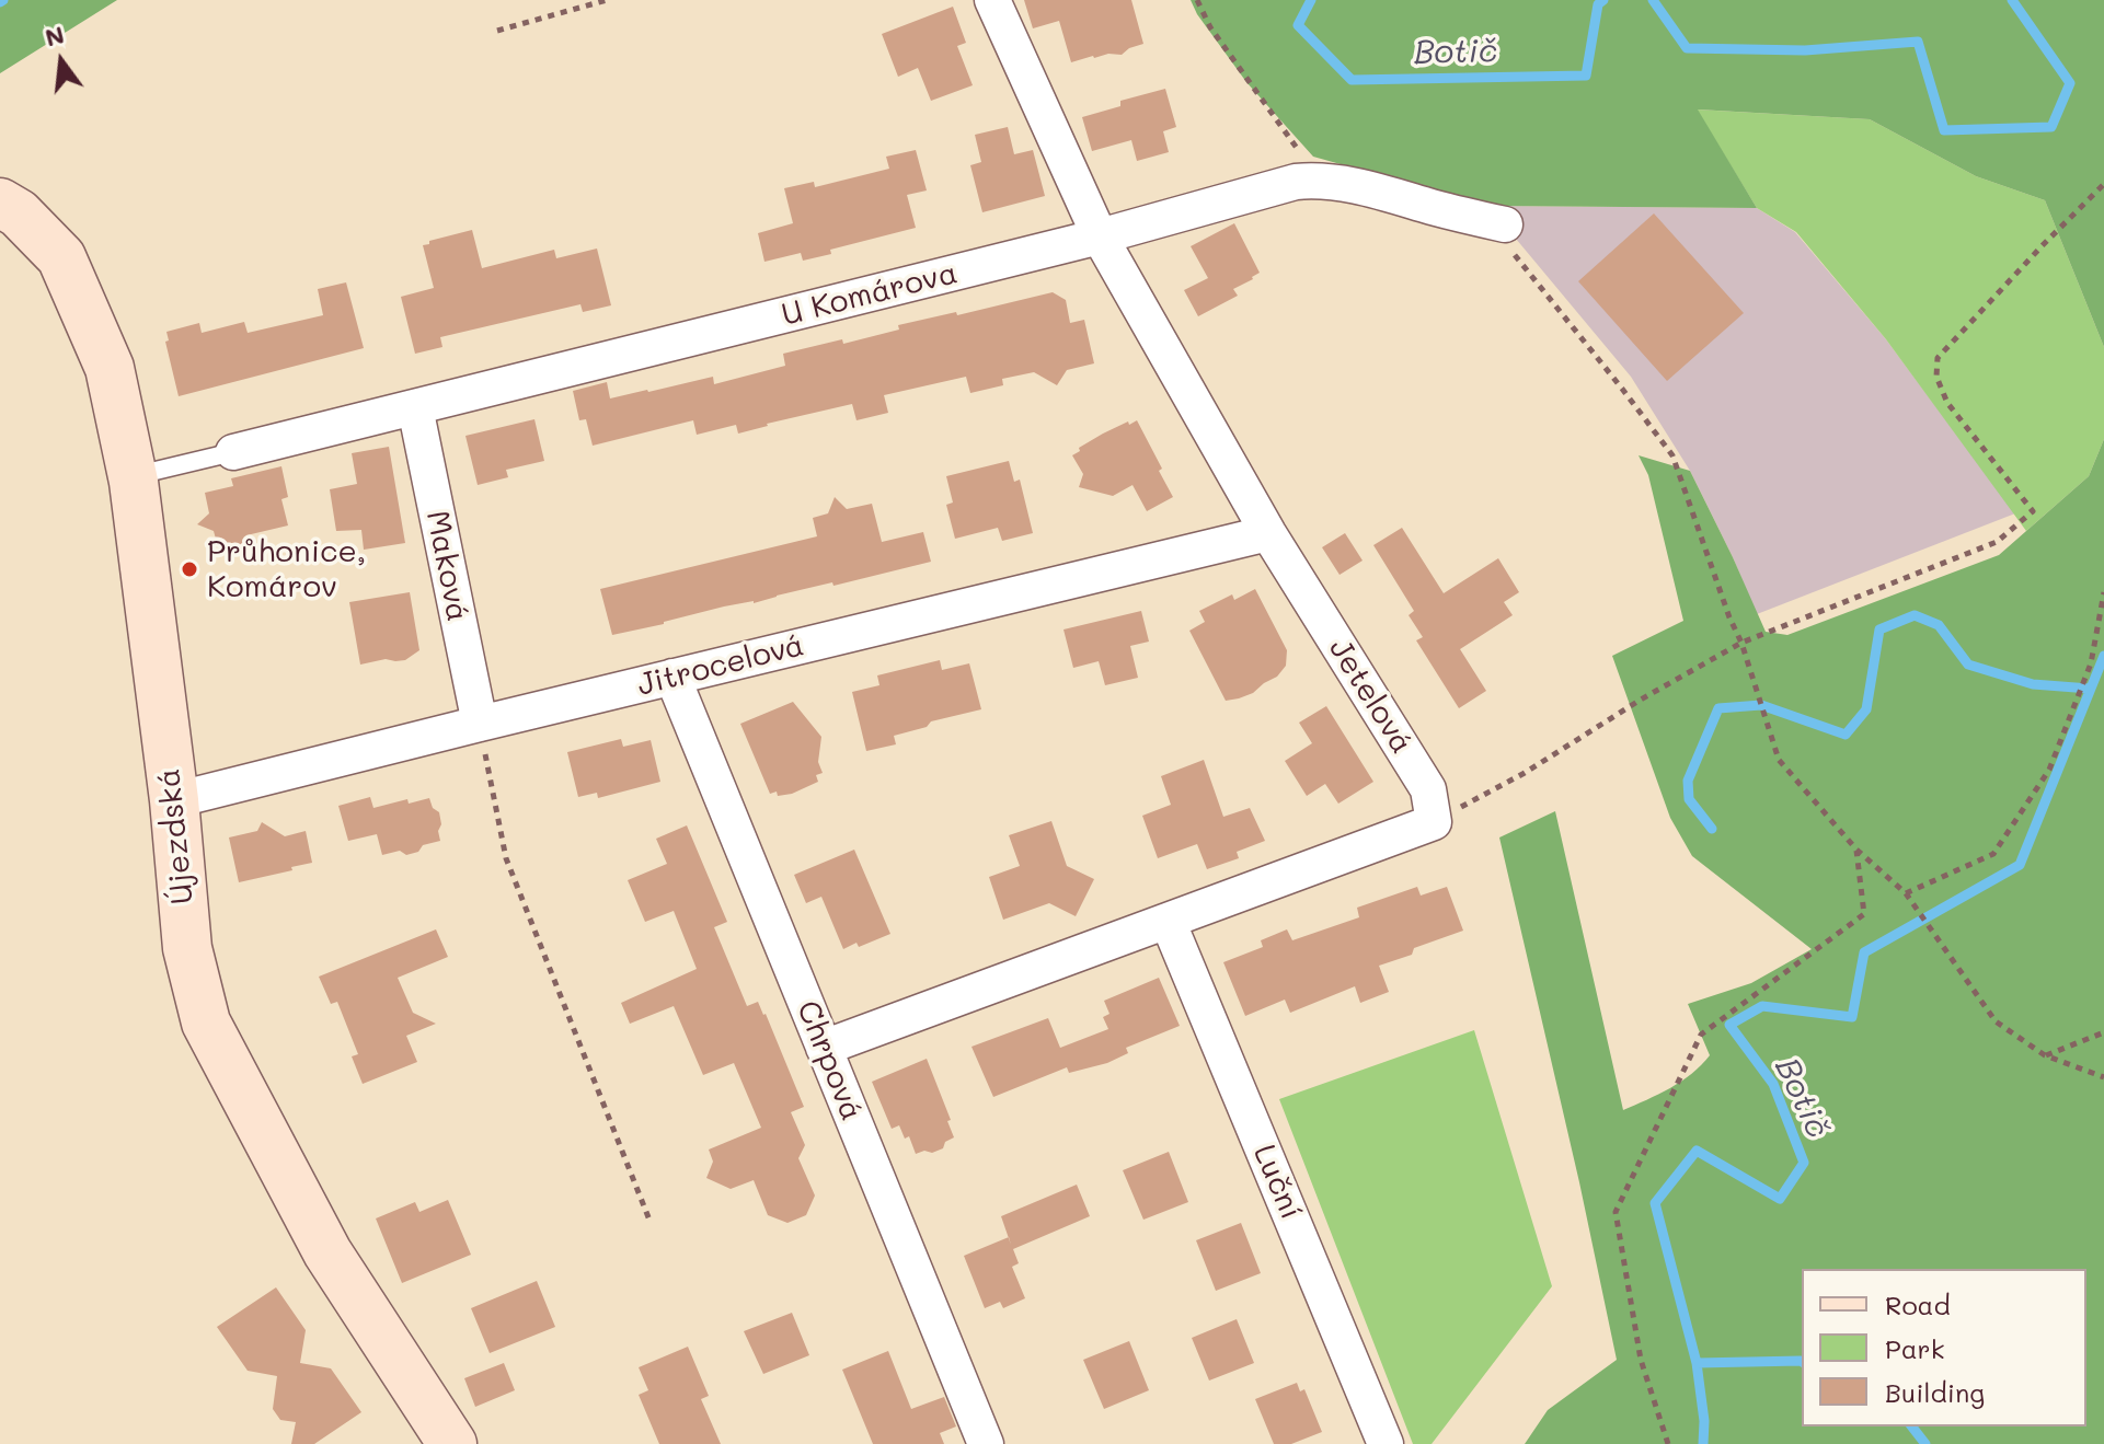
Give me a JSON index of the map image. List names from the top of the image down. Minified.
{"streets":{"street":["U Komárova","Maková","Jitrocelová","Jetelová","Újezdská","Chrpová","Luční"]},"crossings":[["U Komárova","Maková"],["U Komárova","Jetelová"],["Maková","Jitrocelová"],["Jitrocelová","Jetelová"],["Jitrocelová","Újezdská"],["Jitrocelová","Chrpová"]],"water":["Botič"],"places":["Průhonice, Komárov"],"legend":["Road","Park","Building"],"north":"top"}
